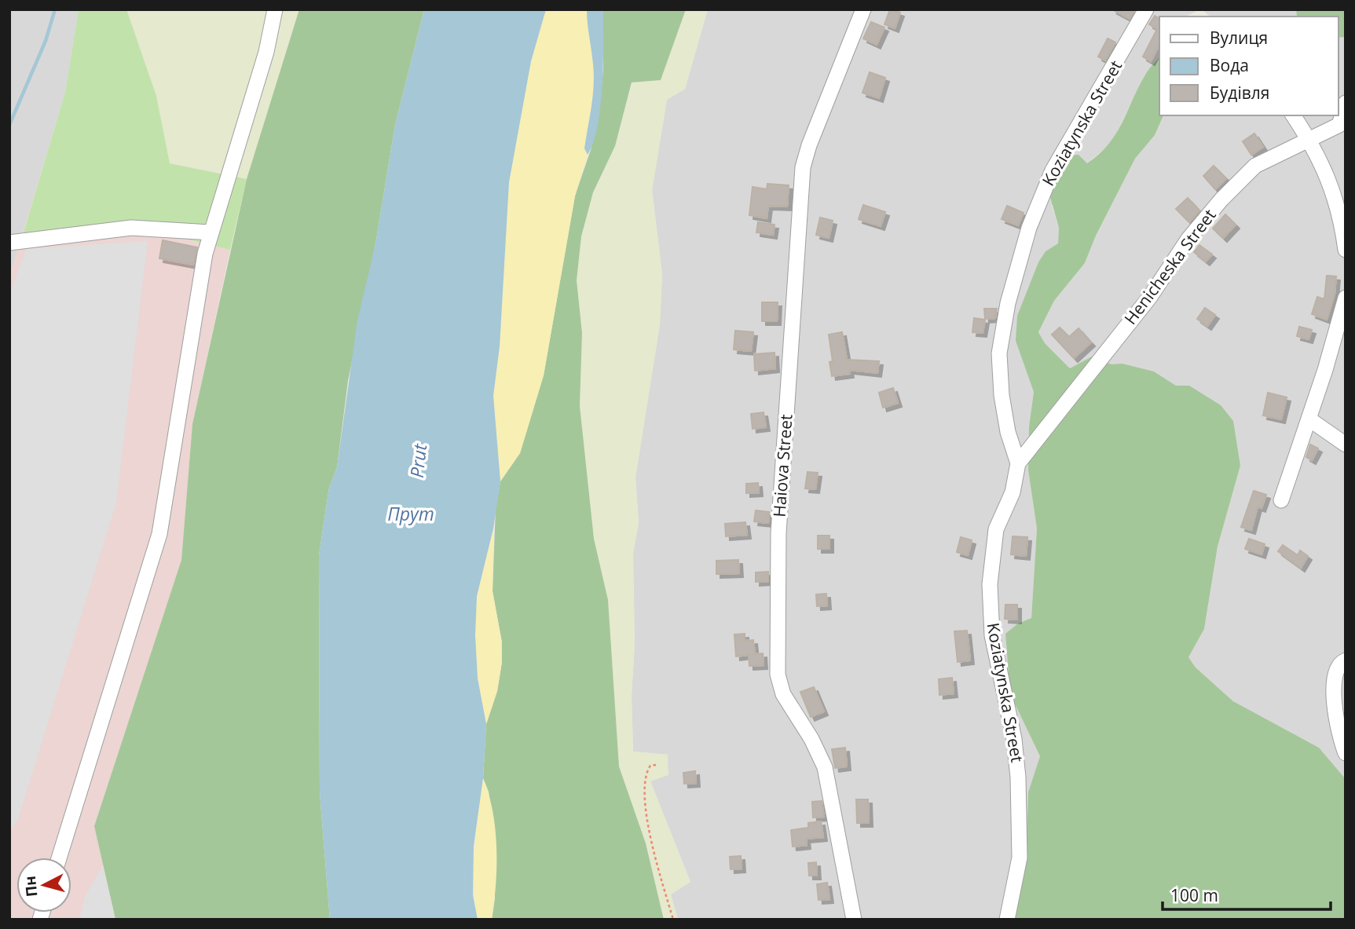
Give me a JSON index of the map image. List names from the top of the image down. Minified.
{"streets":{"street":["Koziatynska Street","Henicheska Street","Haiova Street"]},"crossings":[["Koziatynska Street","Henicheska Street"]],"water":["Prut","Прут"],"legend":["Вулиця","Вода","Будівля"],"scale_bar":"100 m","north":"left"}
